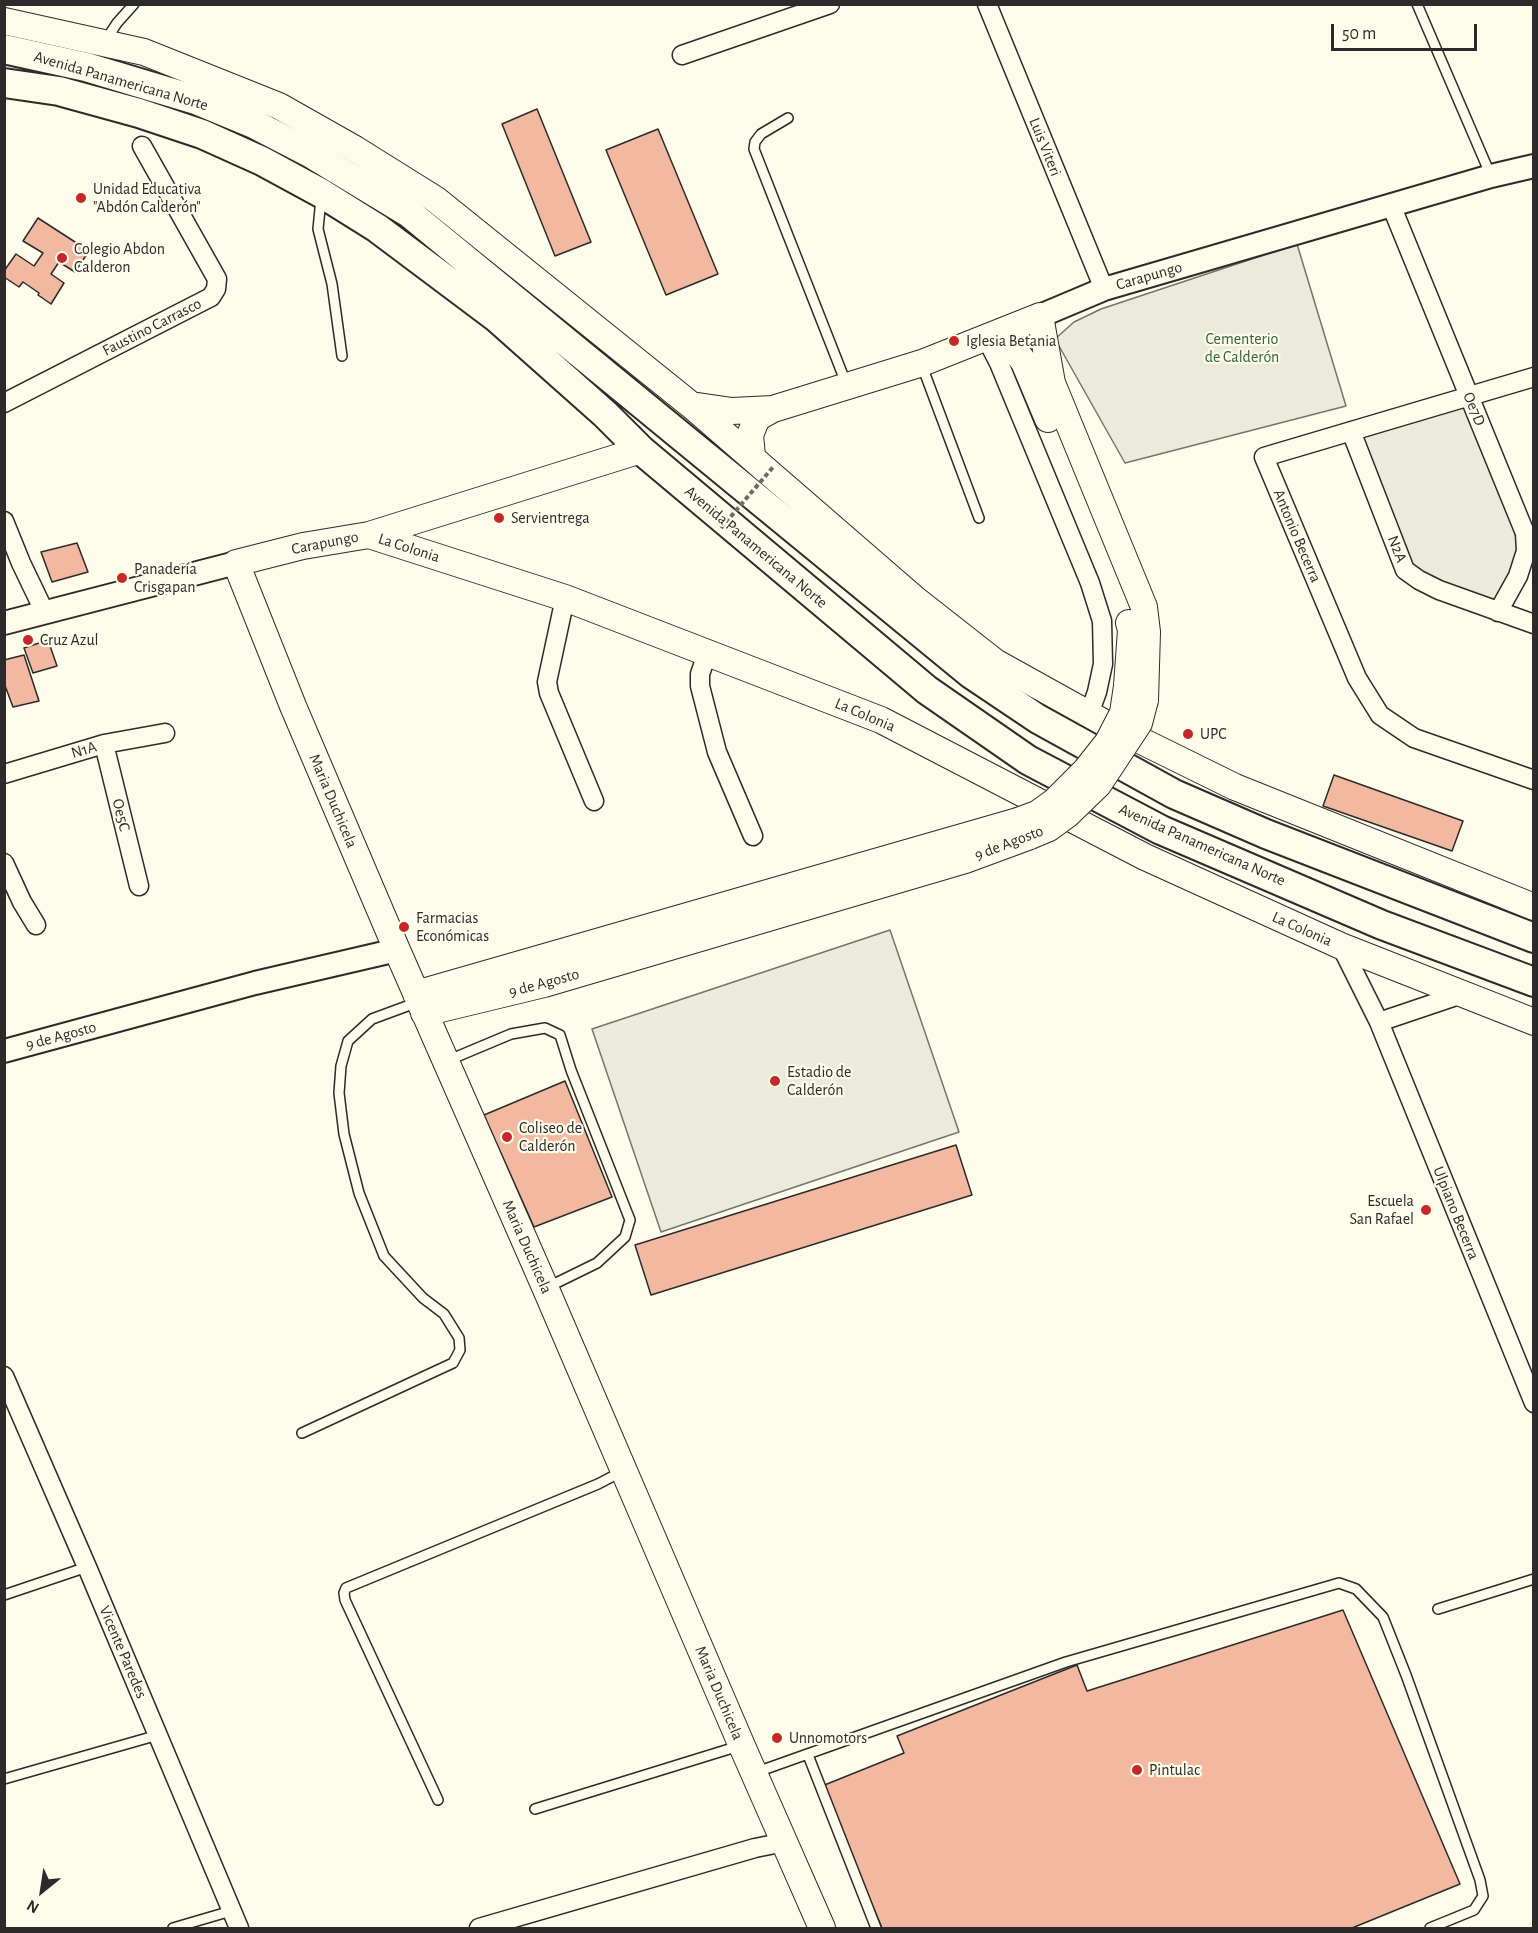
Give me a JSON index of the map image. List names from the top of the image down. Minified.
{"streets":{"highway":["Avenida Panamericana Norte"],"main road":["Carapungo","La Colonia","Maria Duchicela","9 de Agosto"],"street":["Luis Viteri","Faustino Carrasco","Oe7D","Antonio Becerra","N2A","N1A","Oe5C","Ulpiano Becerra","Vicente Paredes"]},"crossings":[["Avenida Panamericana Norte","Carapungo"],["Luis Viteri","Carapungo"],["Carapungo","Oe7D"],["Carapungo","La Colonia"],["Carapungo","Maria Duchicela"],["Carapungo","9 de Agosto"],["Oe7D","Antonio Becerra"],["Oe7D","N2A"],["Antonio Becerra","N2A"],["La Colonia","Ulpiano Becerra"],["N1A","Oe5C"],["Maria Duchicela","9 de Agosto"]],"parks":["Cementerio de Calderón"],"places":["Unidad Educativa \"Abdón Calderón\"","Colegio Abdon Calderon","Iglesia Betania","Servientrega","Panadería Crisgapan","Cruz Azul","UPC","Farmacias Económicas","Estadio de Calderón","Coliseo de Calderón","Escuela San Rafael","Unnomotors","Pintulac"],"scale_bar":"50 m","north":"bottom left"}
